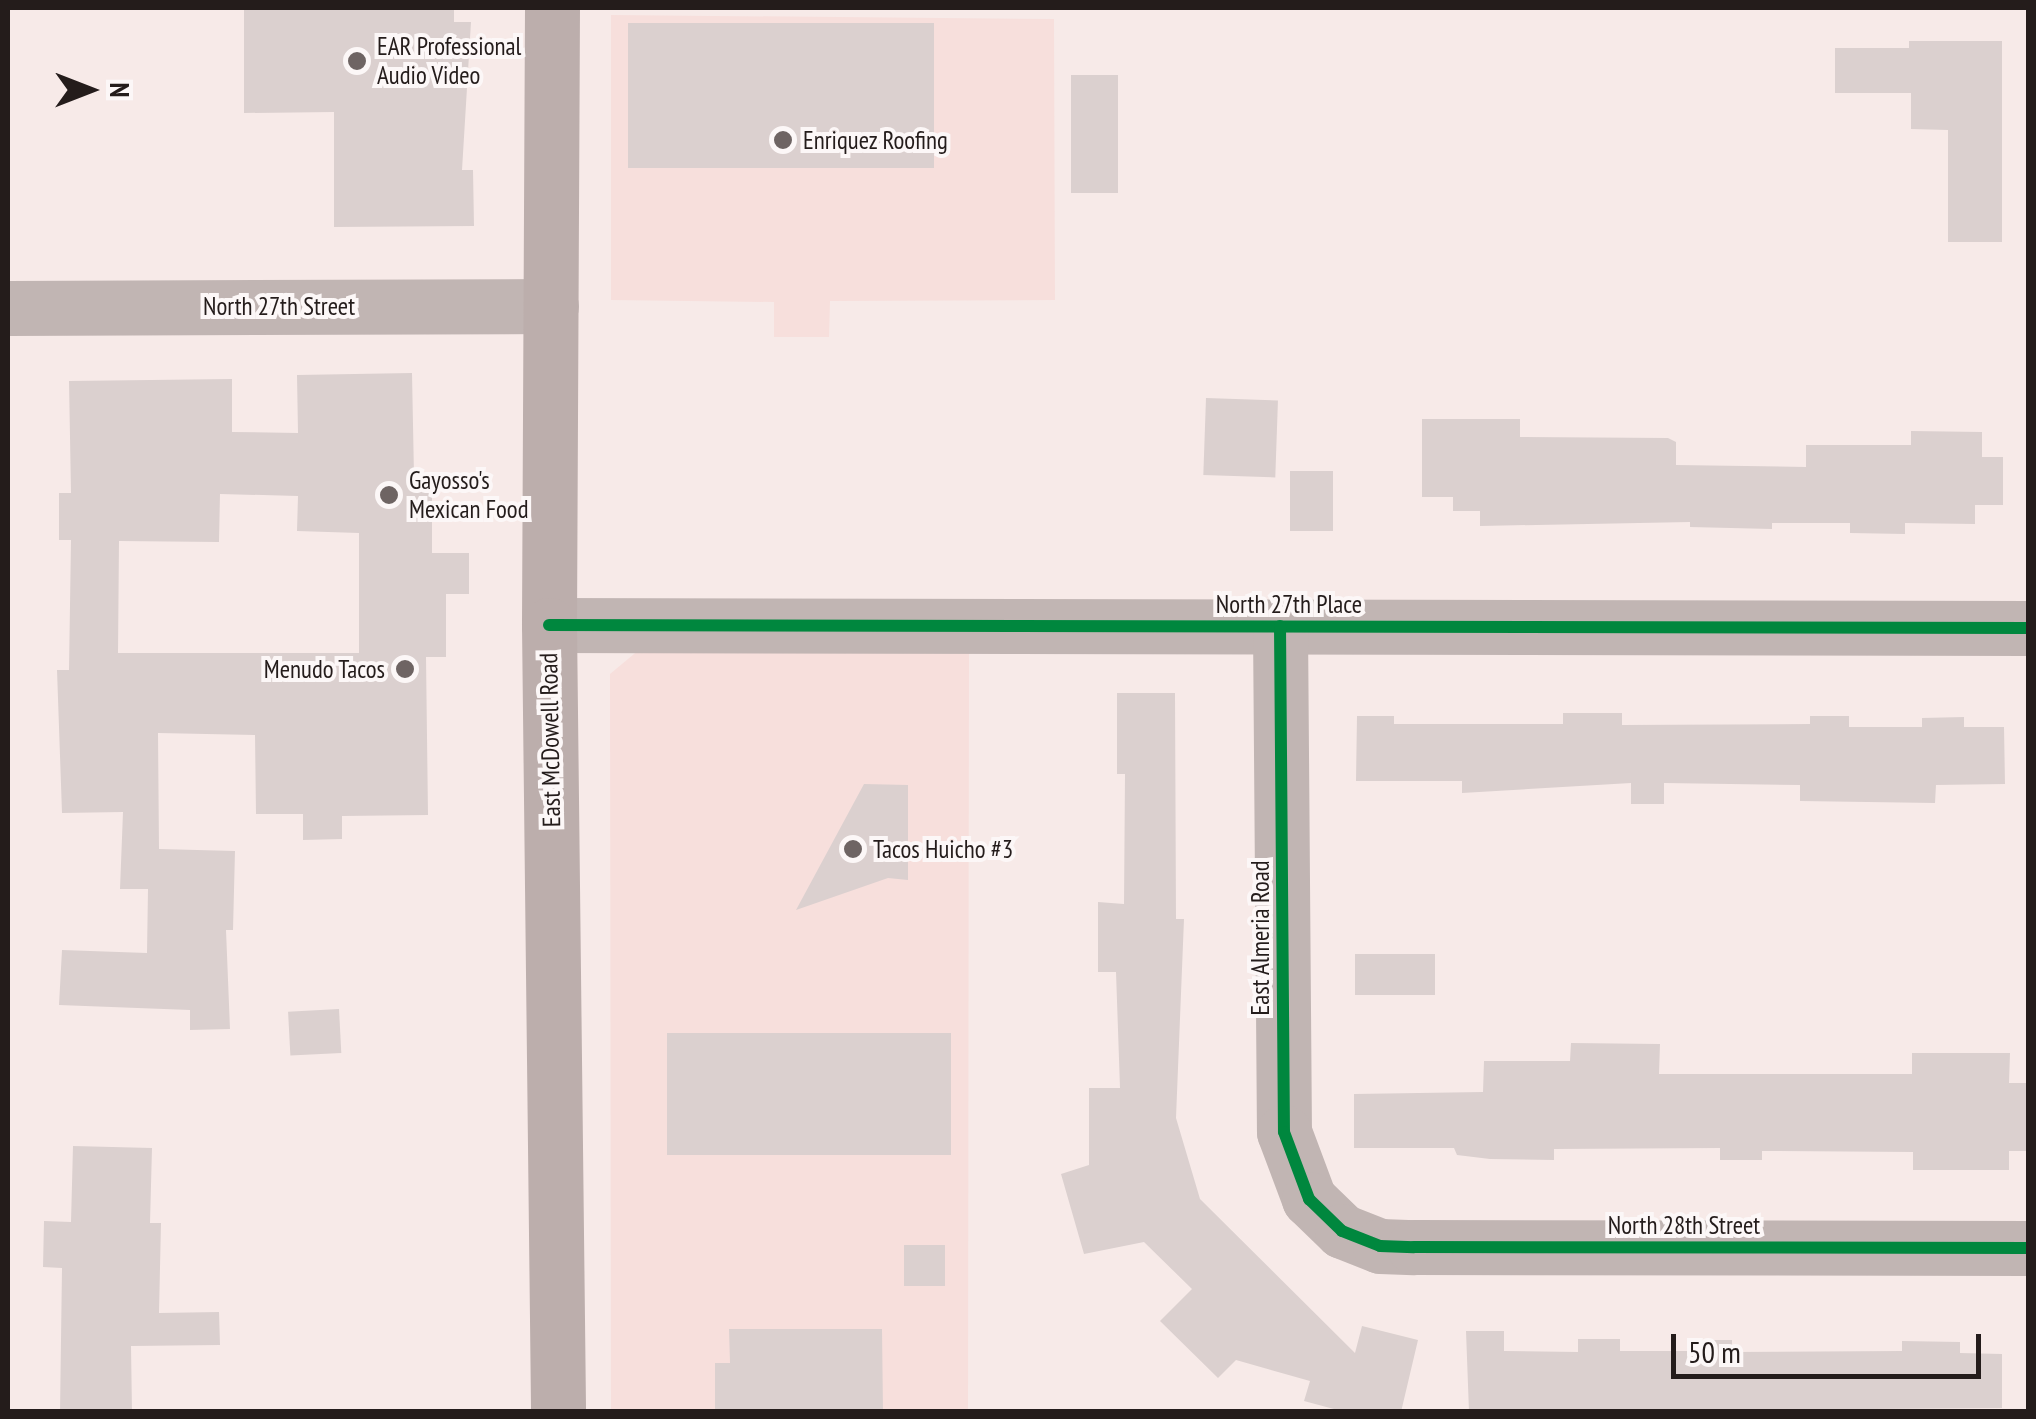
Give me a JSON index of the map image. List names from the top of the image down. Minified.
{"streets":{"main road":["East McDowell Road"],"street":["North 27th Street","North 27th Place","East Almeria Road","North 28th Street"]},"crossings":[["North 27th Street","East McDowell Road"],["North 27th Place","East McDowell Road"],["North 27th Place","East Almeria Road"],["East Almeria Road","North 28th Street"]],"places":["EAR Professional Audio Video","Enriquez Roofing","Gayosso's Mexican Food","Menudo Tacos","Tacos Huicho #3"],"scale_bar":"50 m","north":"right"}
